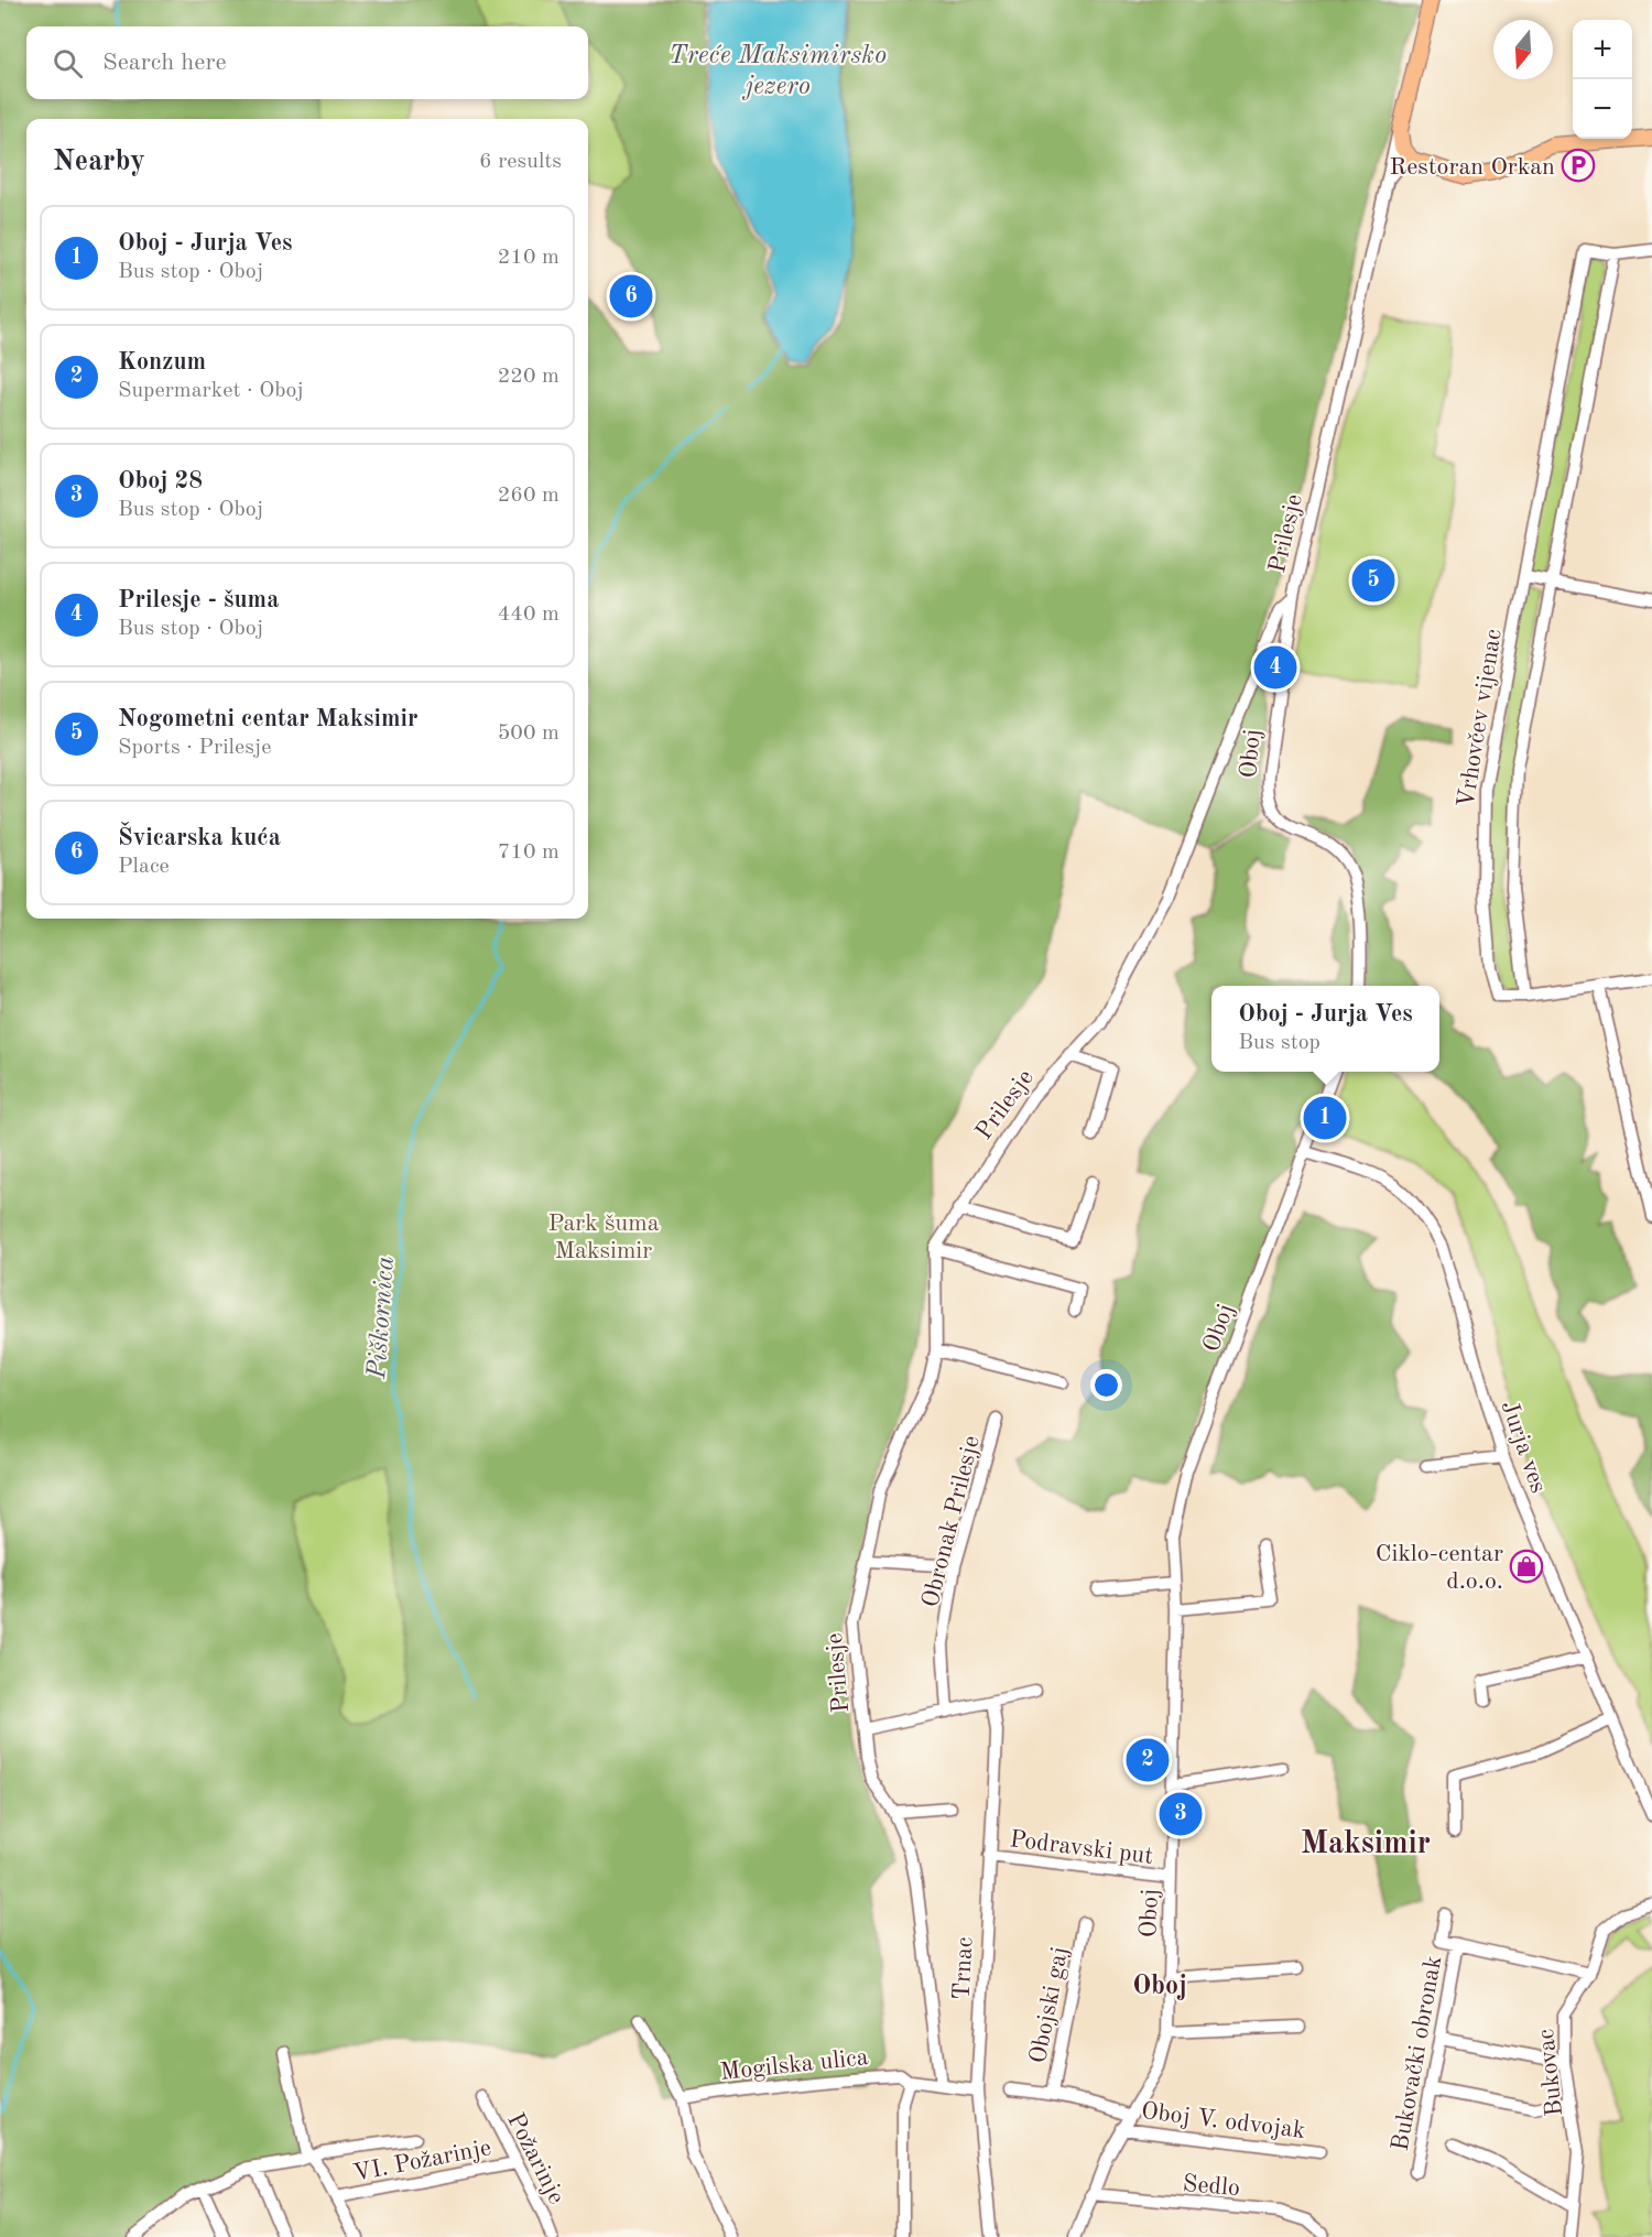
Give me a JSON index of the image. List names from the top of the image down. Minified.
{"streets":{"main road":["Prilesje"],"street":["Vrhovčev vijenac","Oboj","Jurja ves","Obronak Prilesje","Podravski put","Trnac","Obojski gaj","Bukovački obronak","Mogilska ulica","Bukovac","Oboj V. odvojak","Požarinje","VI. Požarinje","Sedlo"]},"crossings":[["Prilesje","Oboj"],["Oboj","Jurja ves"],["Oboj","Podravski put"],["Oboj","Obojski gaj"],["Oboj","Oboj V. odvojak"],["Oboj","Sedlo"],["Podravski put","Trnac"],["Požarinje","VI. Požarinje"]],"districts":["Maksimir","Oboj"],"water":["Treće Maksimirsko jezero","Piškornica"],"parks":["Park šuma Maksimir"],"places":{"parking":["Restoran Orkan"],"shop":["Ciklo-centar d.o.o."]},"north":"bottom","page":{"map_buttons":["+","−"],"search":"Search here","heading":["Nearby","6 results"],"list":[{"mark":"1","name":"Oboj - Jurja Ves","note":"Bus stop · Oboj","value":"210 m"},{"mark":"2","name":"Konzum","note":"Supermarket · Oboj","value":"220 m"},{"mark":"3","name":"Oboj 28","note":"Bus stop · Oboj","value":"260 m"},{"mark":"4","name":"Prilesje - šuma","note":"Bus stop · Oboj","value":"440 m"},{"mark":"5","name":"Nogometni centar Maksimir","note":"Sports · Prilesje","value":"500 m"},{"mark":"6","name":"Švicarska kuća","note":"Place","value":"710 m"}],"pins":["6","5","4","1","2","3"],"popup":["Oboj - Jurja Ves","Bus stop"]}}
